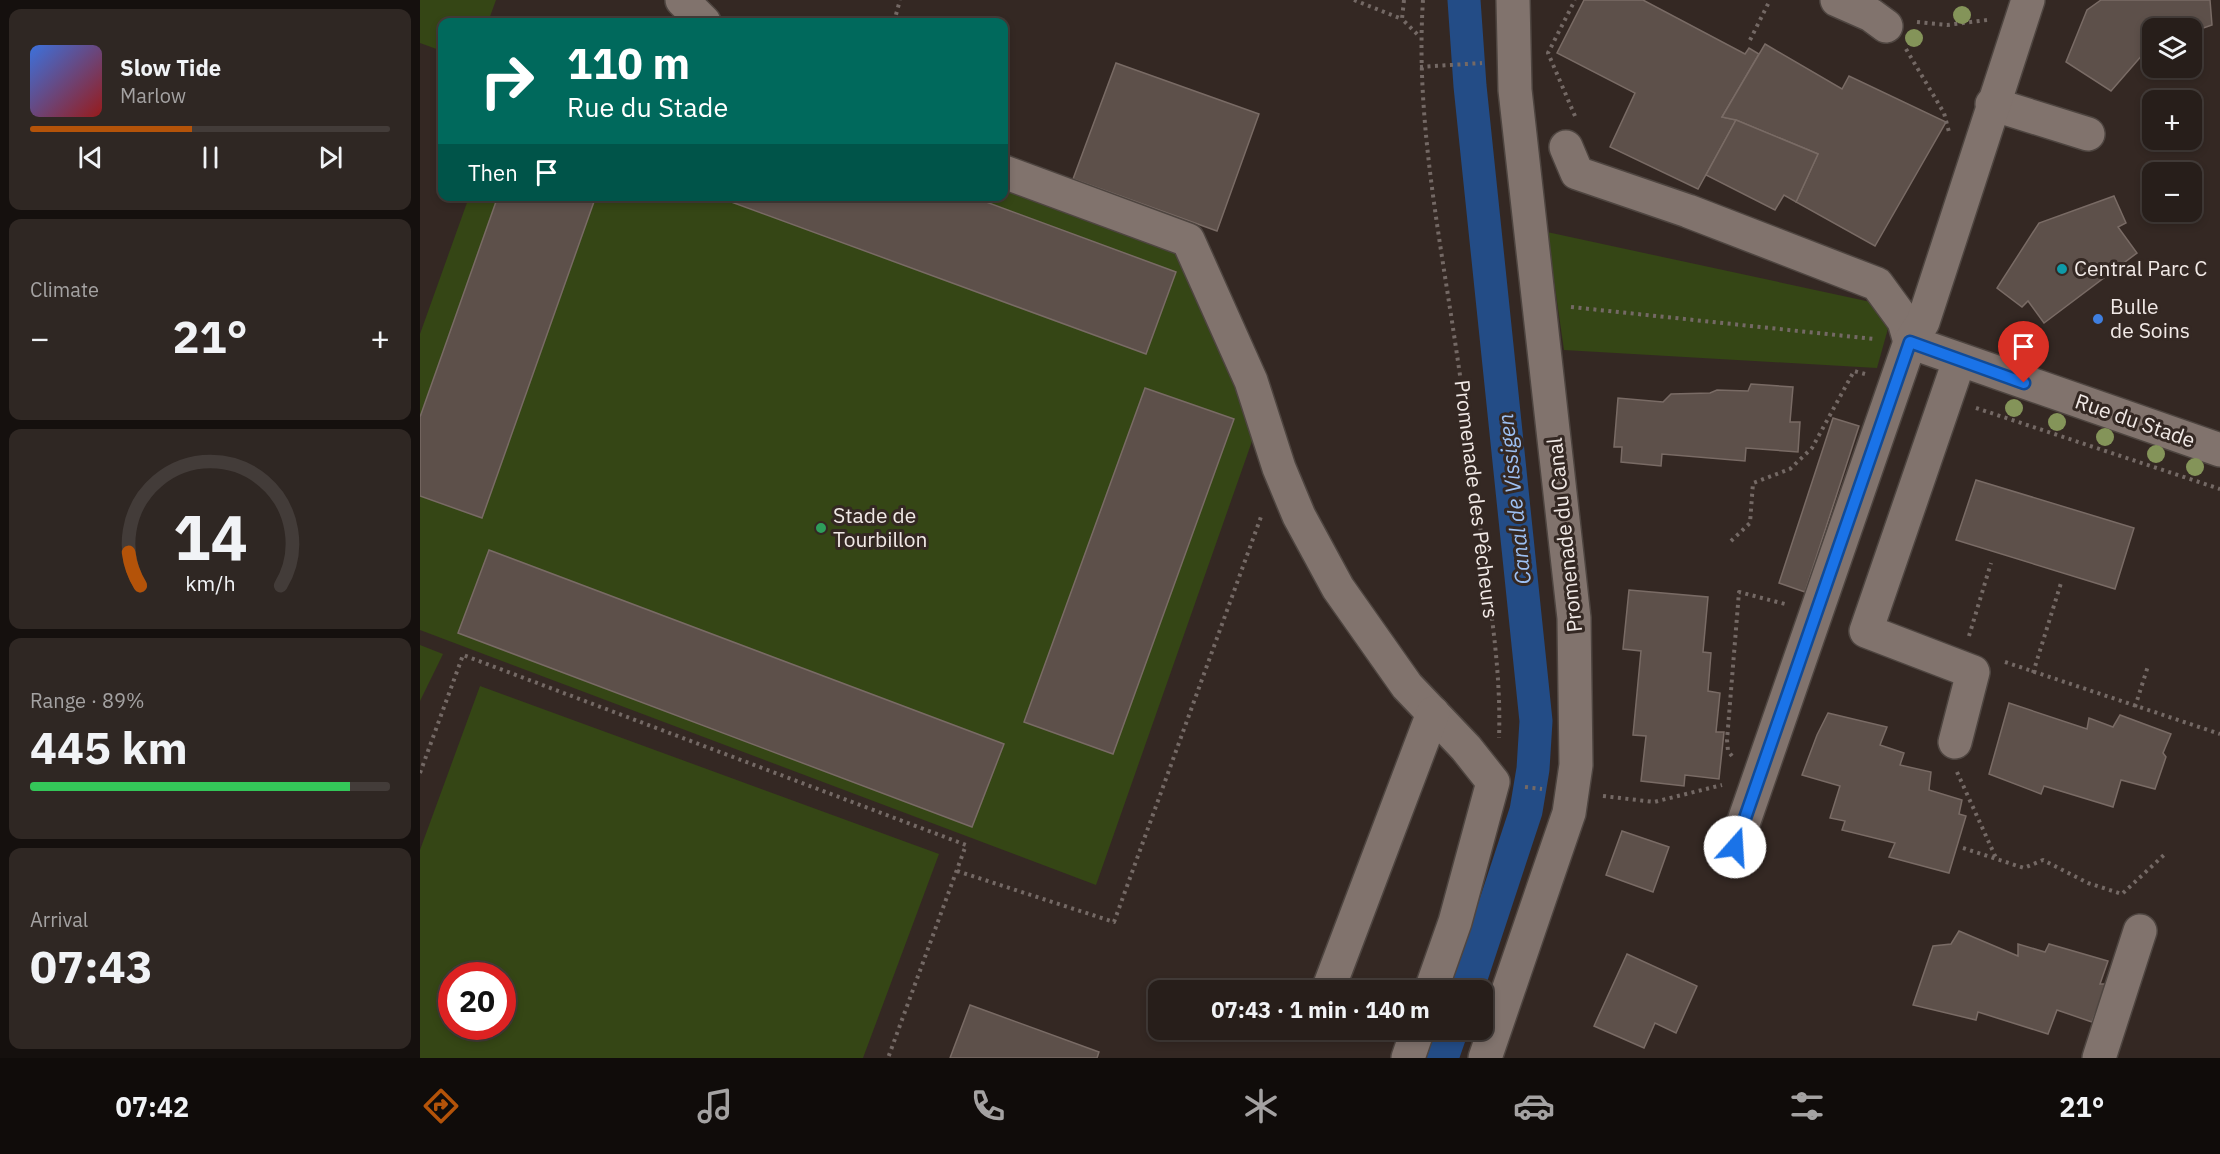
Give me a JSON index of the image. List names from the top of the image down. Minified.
{"streets":{"street":["Rue du Stade","Promenade du Canal"],"path":["Promenade des Pêcheurs"]},"water":["Canal de Vissigen"],"places":["Central Parc C","Bulle de Soins","Stade de Tourbillon"],"page":{"map_buttons":["+","−"],"turn":["110 m","Rue du Stade"],"song":["Slow Tide","Marlow"],"then":"Then","tile":["Climate",["Range · 89%","445 km"],["Arrival","07:43"]],"heat":["−","21°","+"],"limit":"20","trip":"07:43 · 1 min · 140 m","tabs":["07:42","21°"],"gauge":["14","km/h"]}}
